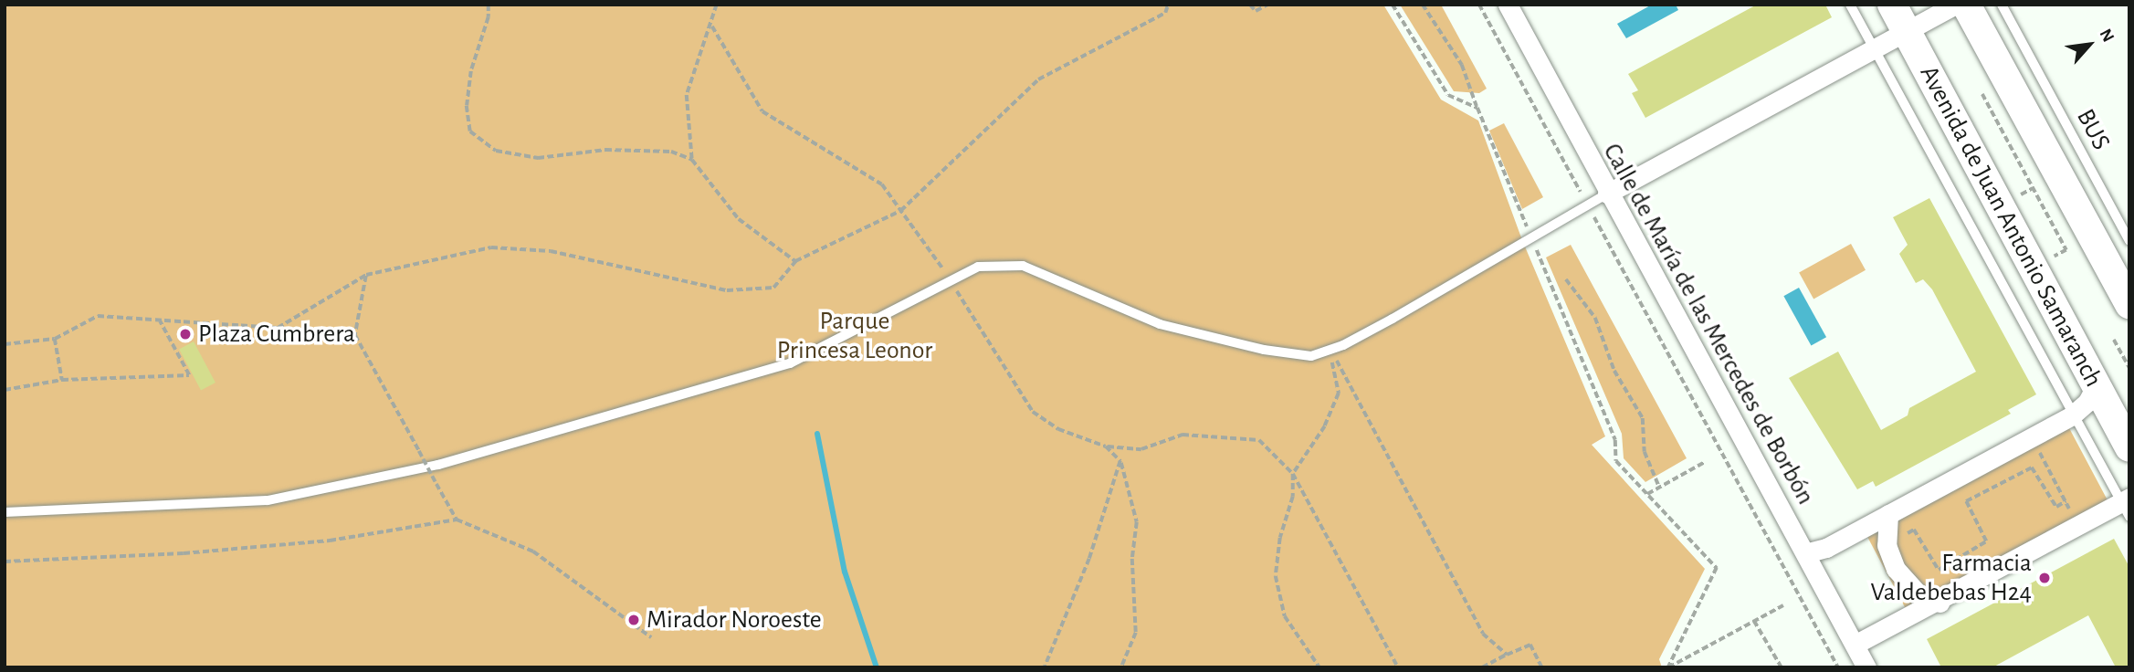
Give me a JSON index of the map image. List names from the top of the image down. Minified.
{"streets":{"street":["Avenida de Juan Antonio Samaranch","Calle de María de las Mercedes de Borbón"],"lane":["BUS"]},"parks":["Parque Princesa Leonor"],"places":["Plaza Cumbrera","Farmacia Valdebebas H24","Mirador Noroeste"],"north":"top right"}
